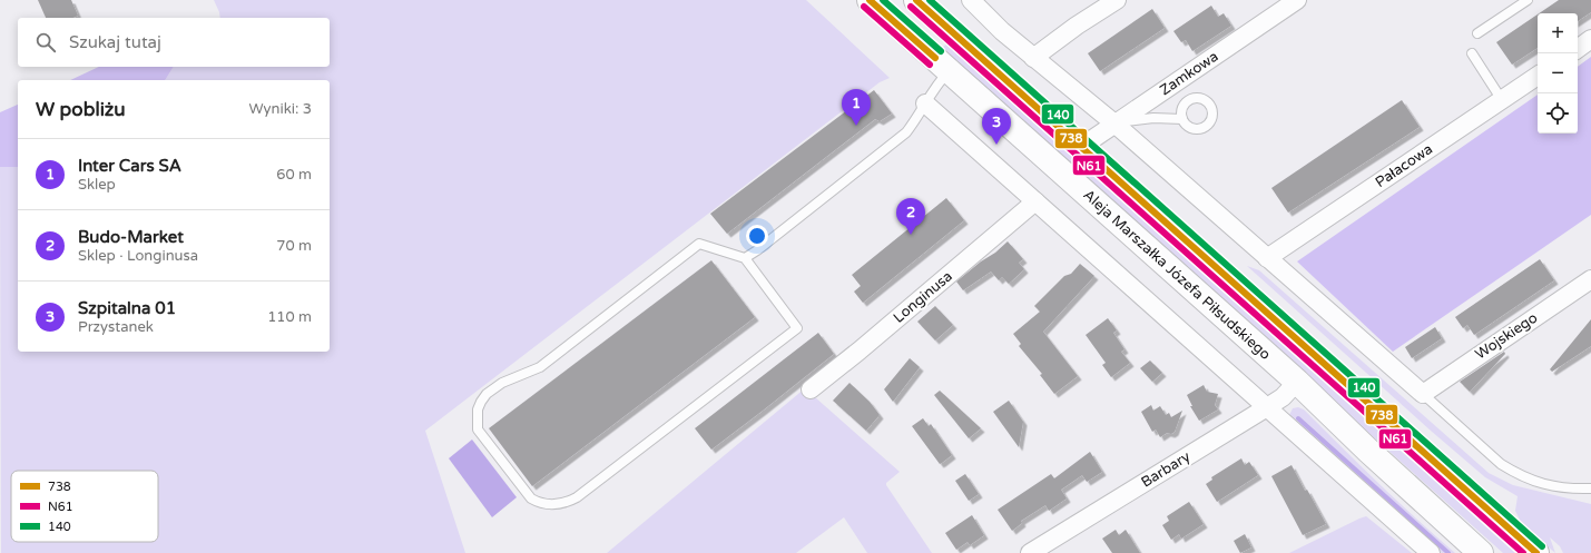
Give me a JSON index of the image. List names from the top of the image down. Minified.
{"streets":{"main road":["Aleja Marszałka Józefa Piłsudskiego"],"street":["Zamkowa","Pałacowa","Longinusa","Wojskiego","Barbary"]},"crossings":[["Aleja Marszałka Józefa Piłsudskiego","Barbary"]],"lines":["transit line 738","transit line 140","transit line N61"],"legend":["738","N61","140"],"page":{"map_buttons":["+","−"],"search":"Szukaj tutaj","heading":["W pobliżu","Wyniki: 3"],"pins":["1","3","2"],"list":[{"mark":"1","name":"Inter Cars SA","note":"Sklep","value":"60 m"},{"mark":"2","name":"Budo-Market","note":"Sklep · Longinusa","value":"70 m"},{"mark":"3","name":"Szpitalna 01","note":"Przystanek","value":"110 m"}]}}
